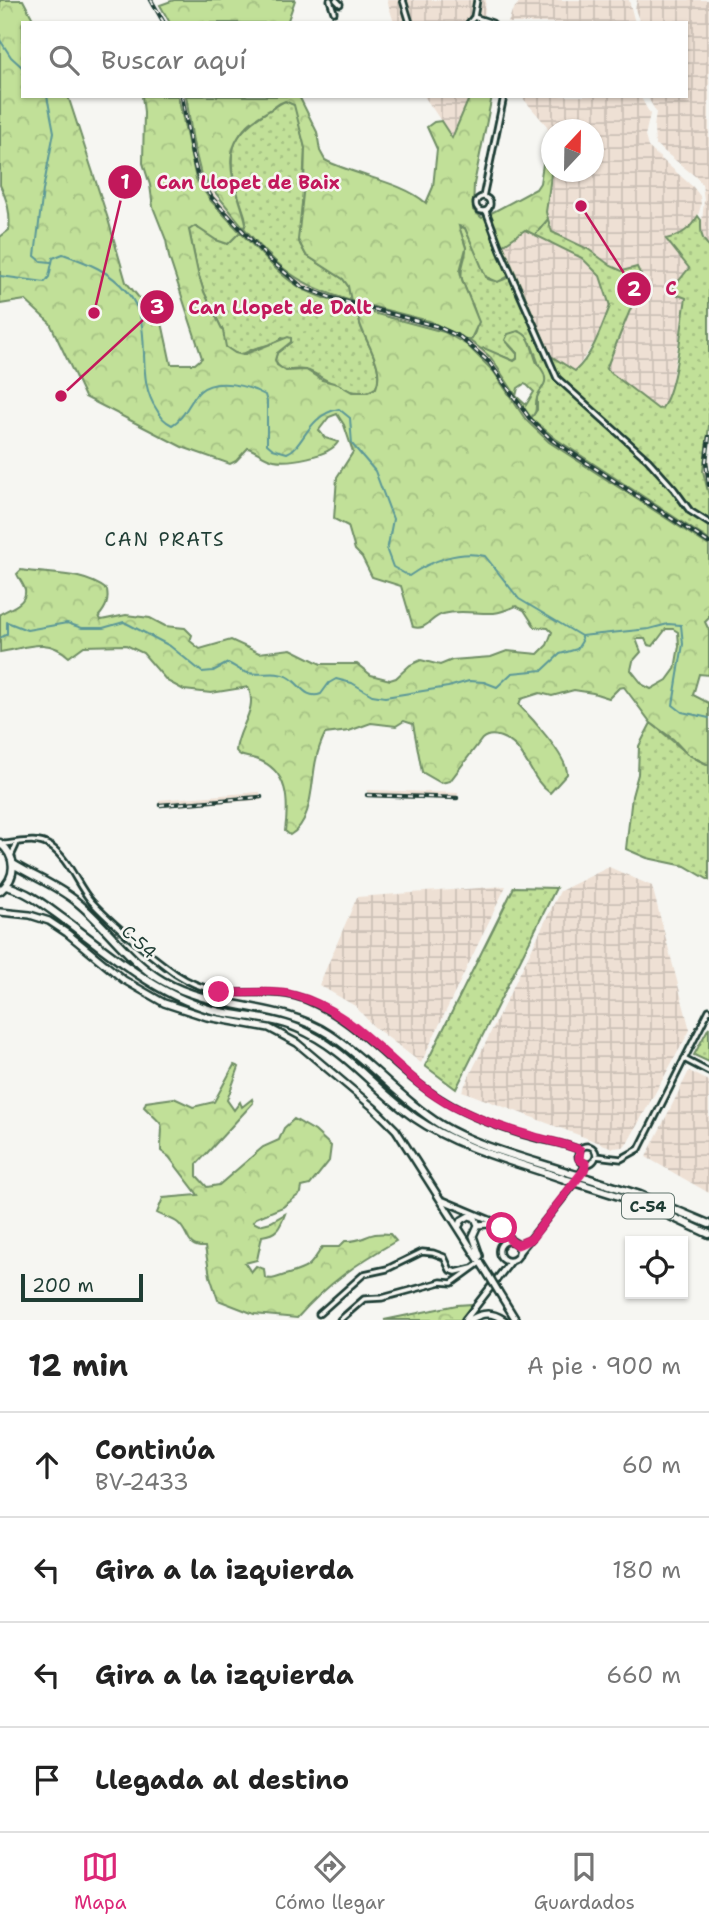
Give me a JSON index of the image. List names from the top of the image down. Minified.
{"streets":{"highway":["C-54"]},"districts":["CAN PRATS"],"places":["C","Can Llopet de Baix","Can Llopet de Dalt"],"scale_bar":"200 m","north":"top","page":{"search":"Buscar aquí","scale":"200 m","heading":["12 min","A pie · 900 m"],"list":[["Continúa","BV-2433","60 m"],["Gira a la izquierda","180 m"],["Gira a la izquierda","660 m"],"Llegada al destino"],"nav":["Mapa","Cómo llegar","Guardados"]}}
